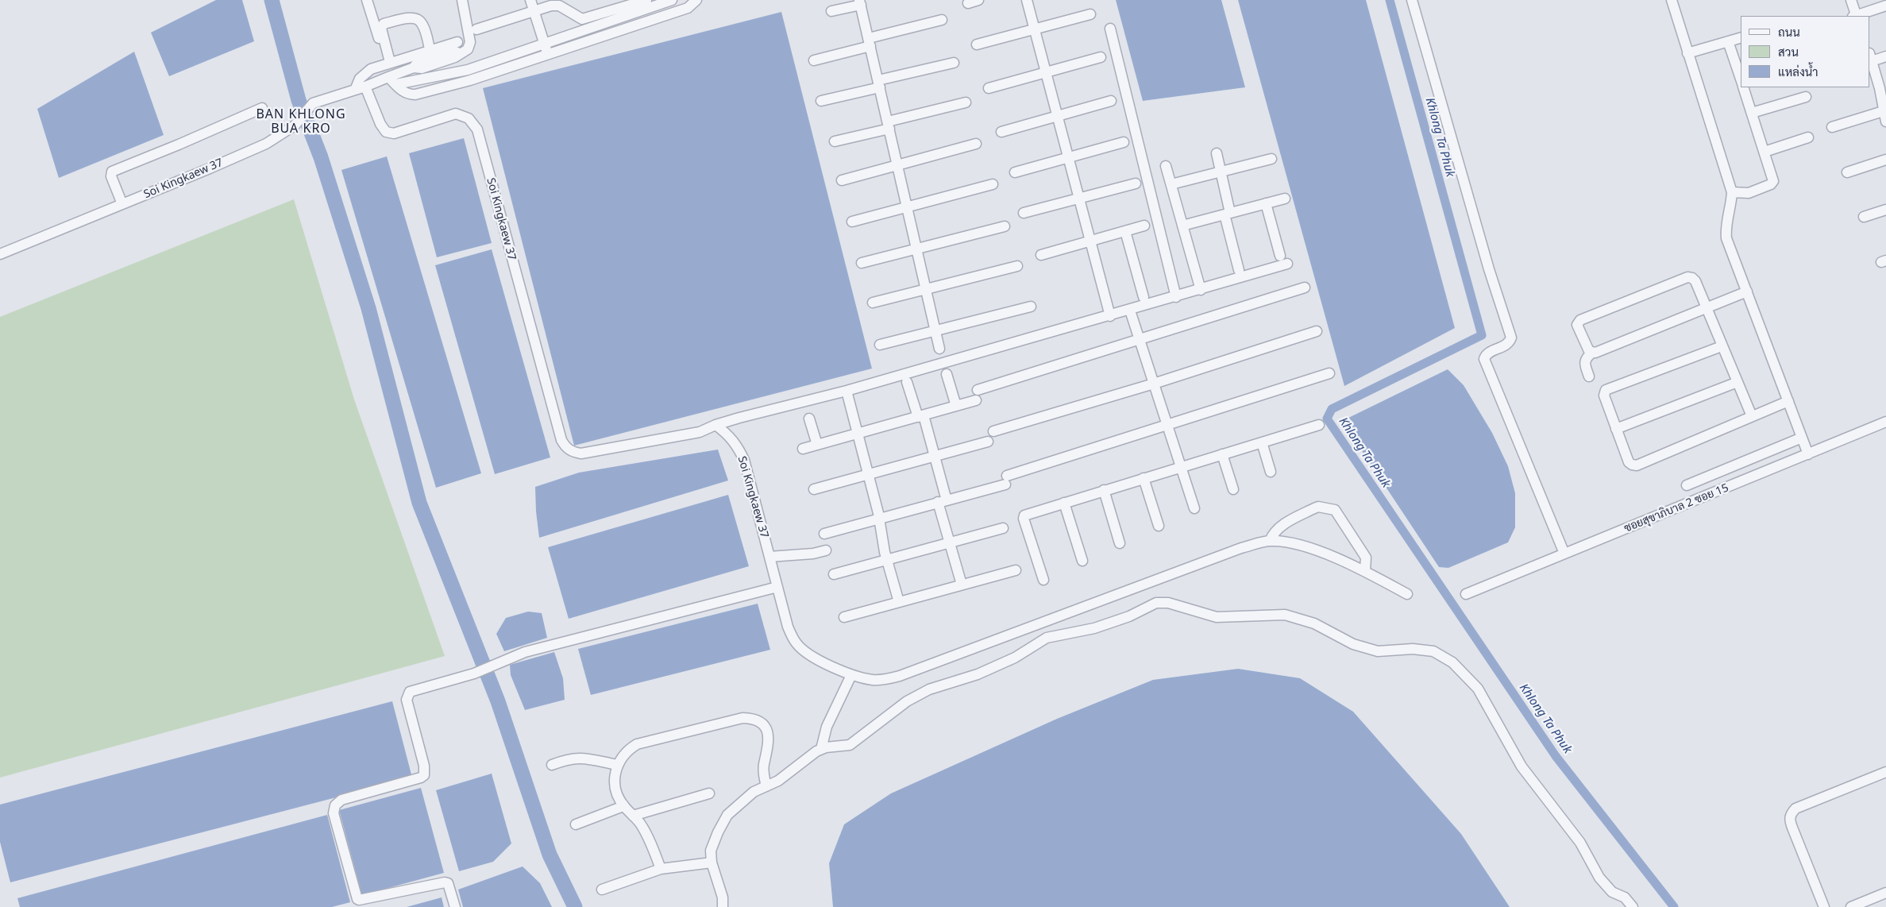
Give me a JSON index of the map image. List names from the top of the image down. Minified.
{"streets":{"street":["Soi Kingkaew 37","ซอยสุขาภิบาล 2 ซอย 15"]},"districts":["BAN KHLONG BUA KRO"],"water":["Khlong Ta Phuk"],"legend":["ถนน","สวน","แหล่งน้ำ"]}
